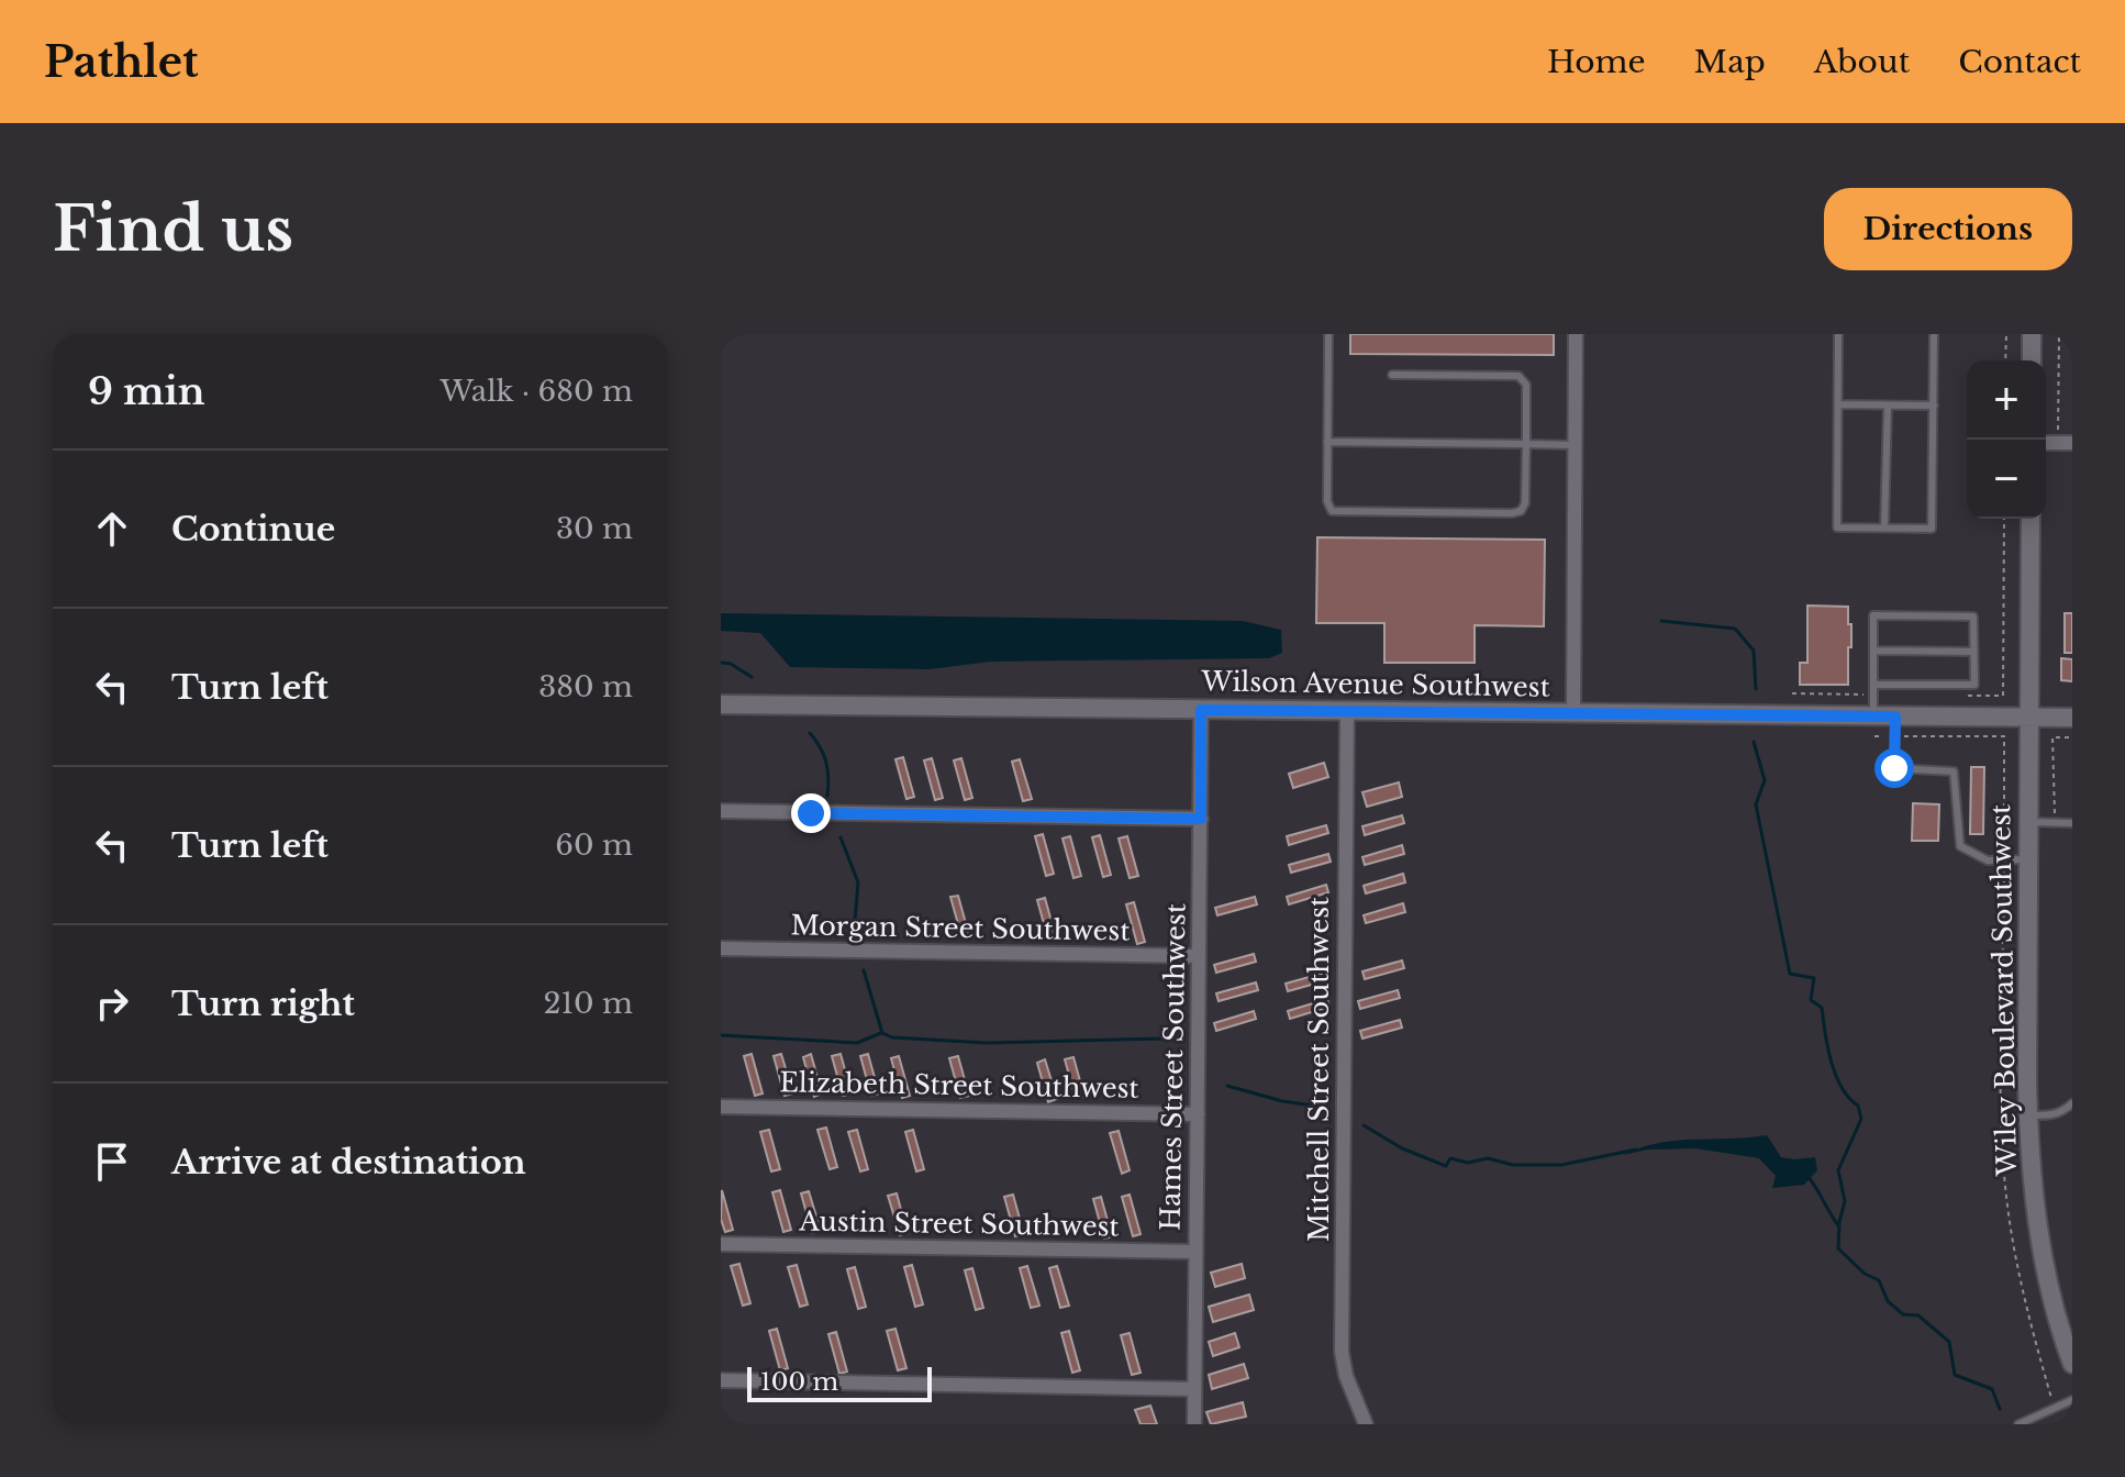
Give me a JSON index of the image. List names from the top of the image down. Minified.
{"streets":{"street":["Wilson Avenue Southwest","Morgan Street Southwest","Wiley Boulevard Southwest","Hames Street Southwest","Mitchell Street Southwest","Elizabeth Street Southwest","Austin Street Southwest"]},"crossings":[["Wilson Avenue Southwest","Wiley Boulevard Southwest"],["Wilson Avenue Southwest","Hames Street Southwest"],["Wilson Avenue Southwest","Mitchell Street Southwest"],["Morgan Street Southwest","Hames Street Southwest"],["Hames Street Southwest","Elizabeth Street Southwest"],["Hames Street Southwest","Austin Street Southwest"]],"scale_bar":"100 m","page":{"header":"Pathlet","nav":["Home","Map","About","Contact"],"buttons":"Directions","title":"Find us","heading":["9 min","Walk · 680 m"],"map_buttons":["+","−"],"list":[["Continue","30 m"],["Turn left","380 m"],["Turn left","60 m"],["Turn right","210 m"],"Arrive at destination"],"scale":"100 m"}}
